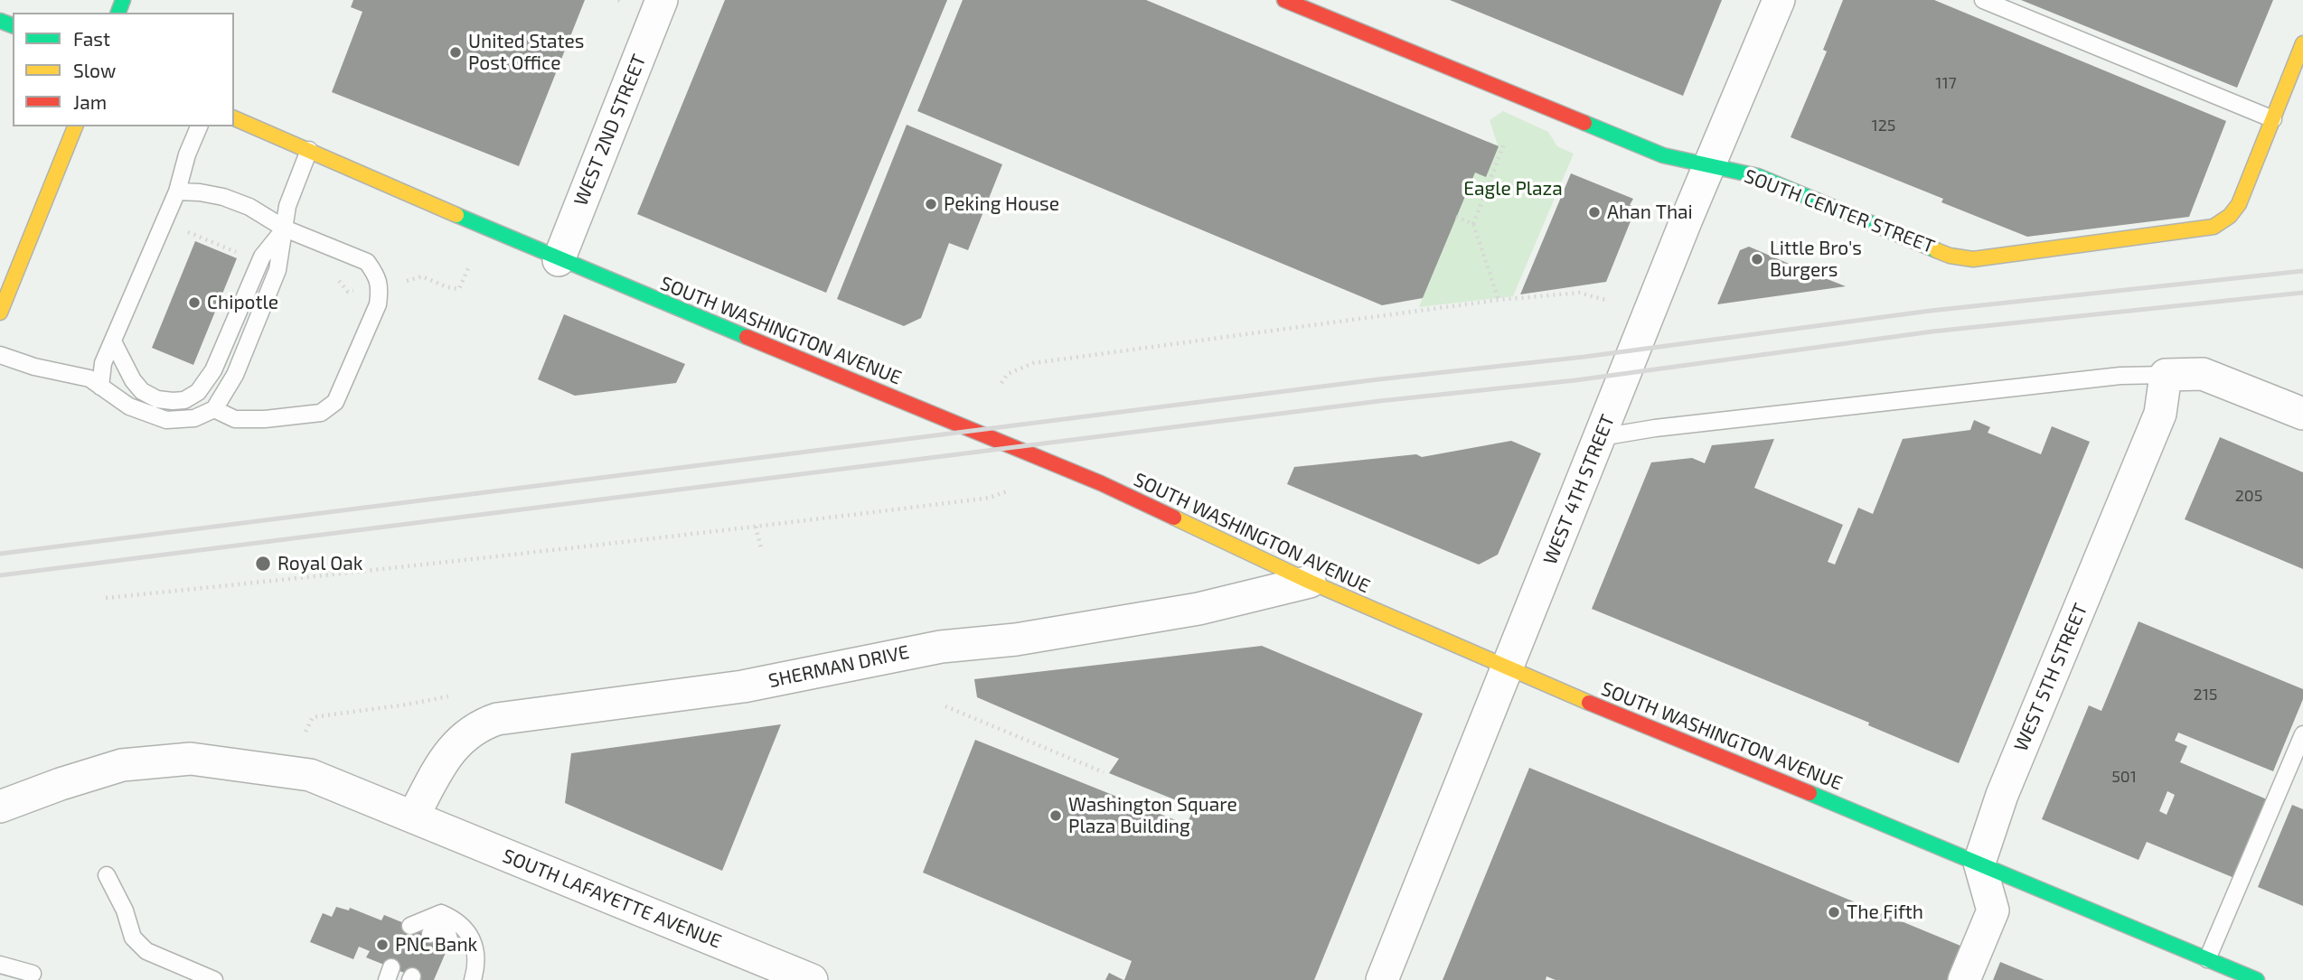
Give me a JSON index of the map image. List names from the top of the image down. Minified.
{"streets":{"main road":["SOUTH CENTER STREET","SOUTH WASHINGTON AVENUE"],"street":["WEST 2ND STREET","WEST 4TH STREET","SHERMAN DRIVE","WEST 5TH STREET","SOUTH LAFAYETTE AVENUE"]},"crossings":[["WEST 2ND STREET","SOUTH WASHINGTON AVENUE"],["SOUTH CENTER STREET","WEST 4TH STREET"],["SOUTH WASHINGTON AVENUE","WEST 4TH STREET"],["SOUTH WASHINGTON AVENUE","SHERMAN DRIVE"],["SOUTH WASHINGTON AVENUE","WEST 5TH STREET"],["SHERMAN DRIVE","SOUTH LAFAYETTE AVENUE"]],"parks":["Eagle Plaza"],"places":["United States Post Office","Peking House","Ahan Thai","Little Bro's Burgers","Chipotle","Royal Oak","Washington Square Plaza Building","The Fifth","PNC Bank"],"house_numbers":["117","125","205","215","501"],"legend":["Fast","Slow","Jam"]}
